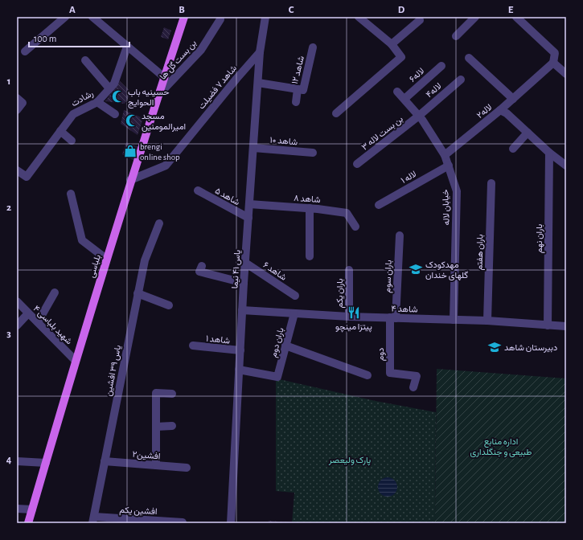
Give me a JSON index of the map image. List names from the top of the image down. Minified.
{"streets":{"main road":["بلباسی"],"street":["بن بست گل ها","شاهد ۱۲","لاله۶","شاهد ۷ فضیلت","لاله۴","رشادت","لاله۲","بن بست لاله ۳","شاهد ۱۰","لاله ۱","شاهد ۵","شاهد ۸","خیابان لاله","باران نهم","باران هفتم","یاس ۴۱ نیما","شاهد ۶","باران سوم","باران یکم","شاهد ۴","شهید بلباسی ۴","شاهد ۱","باران دوم","دوم","یاس ۳۹ افشین","افشین۲","افشین یکم"]},"crossings":[["بن بست گل ها","بلباسی"],["شاهد ۱۲","یاس ۴۱ نیما"],["لاله۶","خیابان لاله"],["شاهد ۷ فضیلت","بلباسی"],["شاهد ۷ فضیلت","یاس ۴۱ نیما"],["لاله۴","بن بست لاله ۳"],["لاله۴","خیابان لاله"],["لاله۲","خیابان لاله"],["لاله۲","باران نهم"],["بن بست لاله ۳","خیابان لاله"],["شاهد ۱۰","یاس ۴۱ نیما"],["لاله ۱","خیابان لاله"],["شاهد ۵","یاس ۴۱ نیما"],["شاهد ۸","یاس ۴۱ نیما"],["خیابان لاله","شاهد ۴"],["باران نهم","شاهد ۴"],["باران هفتم","شاهد ۴"],["بلباسی","شهید بلباسی ۴"],["یاس ۴۱ نیما","شاهد ۶"],["یاس ۴۱ نیما","شاهد ۴"],["یاس ۴۱ نیما","شاهد ۱"],["یاس ۴۱ نیما","باران دوم"],["باران سوم","شاهد ۴"],["باران سوم","دوم"],["باران یکم","شاهد ۴"],["شاهد ۴","باران دوم"],["شاهد ۴","دوم"],["یاس ۳۹ افشین","افشین۲"],["یاس ۳۹ افشین","افشین یکم"]],"parks":["اداره منابع طبیعی و جنگلداری","پارک ولیعصر"],"places":{"mosque":["حسینیه باب الحوایج","مسجد امیرالمومنین"],"shop":["brengi online shop"],"school or university":["مهدکودک گلهای خندان","دبیرستان شاهد"],"restaurant":["پیتزا مینچو"]},"scale_bar":"100 m","grid":{"columns":["A","B","C","D","E"],"rows":["1","2","3","4"]}}
